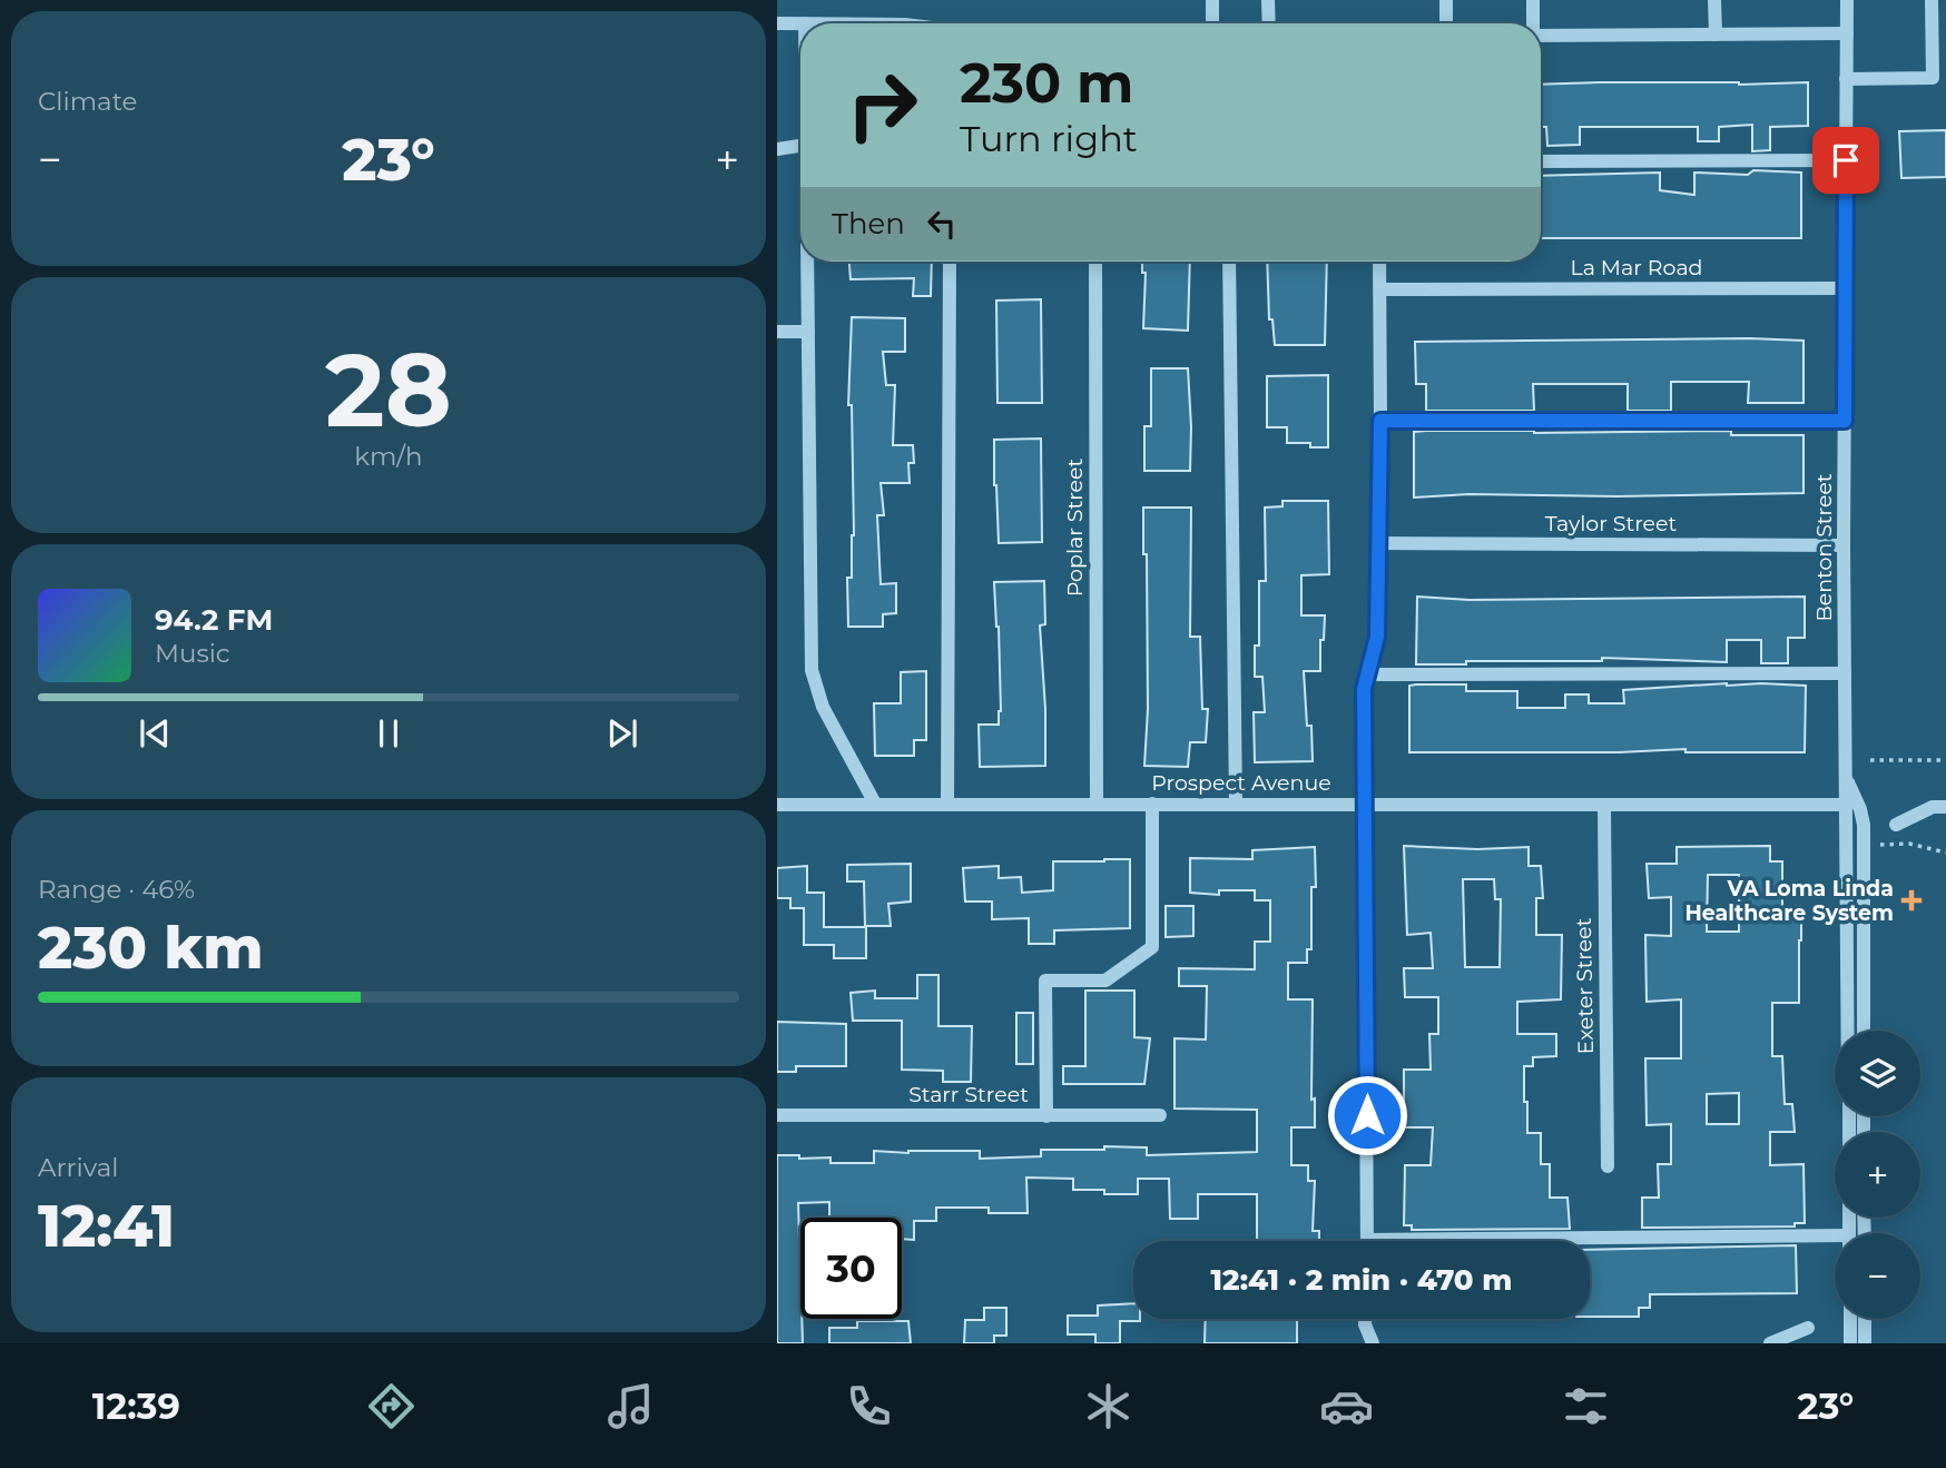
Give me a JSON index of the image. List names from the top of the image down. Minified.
{"streets":{"street":["La Mar Road","Taylor Street","Poplar Street","Benton Street","Prospect Avenue","Exeter Street","Starr Street"]},"crossings":[["La Mar Road","Benton Street"],["Taylor Street","Benton Street"],["Poplar Street","Prospect Avenue"],["Benton Street","Prospect Avenue"],["Prospect Avenue","Exeter Street"]],"places":{"health":["VA Loma Linda Healthcare System"]},"page":{"tile":["Climate",["28","km/h"],["Range · 46%","230 km"],["Arrival","12:41"]],"turn":["230 m","Turn right"],"heat":["−","23°","+"],"then":"Then","song":["94.2 FM","Music"],"map_buttons":["+","−"],"limit":"30","trip":"12:41 · 2 min · 470 m","tabs":["12:39","23°"]}}
